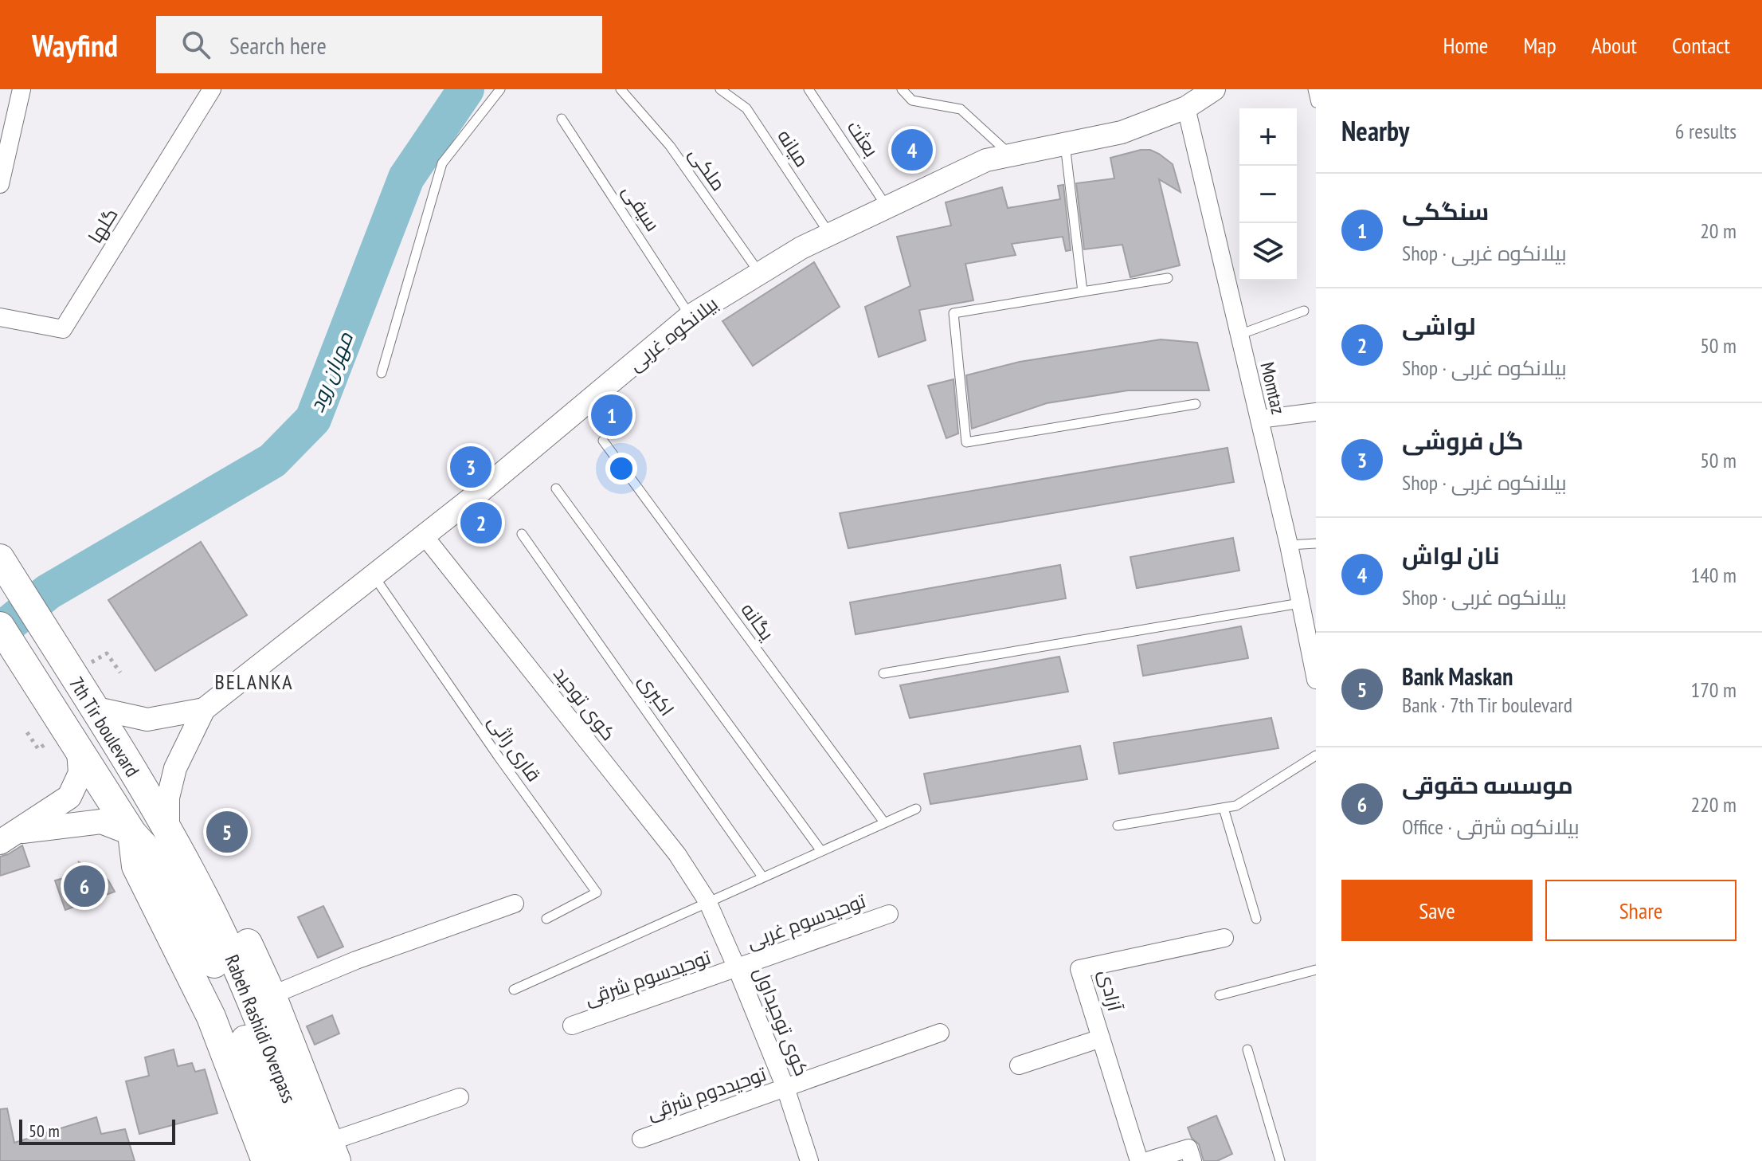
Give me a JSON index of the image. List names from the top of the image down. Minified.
{"streets":{"highway":["7th Tir boulevard","Rabeh Rashidi Overpass"],"street":["گلها","بیلانکوه غربی","Momtaz","کوی توحید","توحیدسوم غربی","توحیدسوم شرقی","آزادی","کوی توحیداول","توحیددوم شرقی"],"lane":["بعثت","میانه","ملکی","سیفی","یگانه","اکبری","قاری راثی"]},"crossings":[["بعثت","بیلانکوه غربی"],["میانه","بیلانکوه غربی"],["ملکی","بیلانکوه غربی"],["سیفی","بیلانکوه غربی"],["بیلانکوه غربی","Momtaz"],["بیلانکوه غربی","کوی توحید"],["بیلانکوه غربی","7th Tir boulevard"],["بیلانکوه غربی","قاری راثی"],["کوی توحید","کوی توحیداول"],["7th Tir boulevard","Rabeh Rashidi Overpass"],["توحیدسوم غربی","توحیدسوم شرقی"],["توحیدسوم غربی","کوی توحیداول"],["توحیدسوم شرقی","کوی توحیداول"],["کوی توحیداول","توحیددوم شرقی"]],"districts":["BELANKA"],"water":["مهران رود"],"scale_bar":"50 m","page":{"header":"Wayfind","search":"Search here","nav":["Home","Map","About","Contact"],"heading":["Nearby","6 results"],"map_buttons":["+","−"],"pins":["4","1","3","2","5","6"],"list":[{"mark":"1","name":"سنگکی","note":"Shop · بیلانکوه غربی","value":"20 m"},{"mark":"2","name":"لواشی","note":"Shop · بیلانکوه غربی","value":"50 m"},{"mark":"3","name":"گل فروشی","note":"Shop · بیلانکوه غربی","value":"50 m"},{"mark":"4","name":"نان لواش","note":"Shop · بیلانکوه غربی","value":"140 m"},{"mark":"5","name":"Bank Maskan","note":"Bank · 7th Tir boulevard","value":"170 m"},{"mark":"6","name":"موسسه حقوقی","note":"Office · بیلانکوه شرقی","value":"220 m"}],"buttons":["Save","Share"],"scale":"50 m"}}
